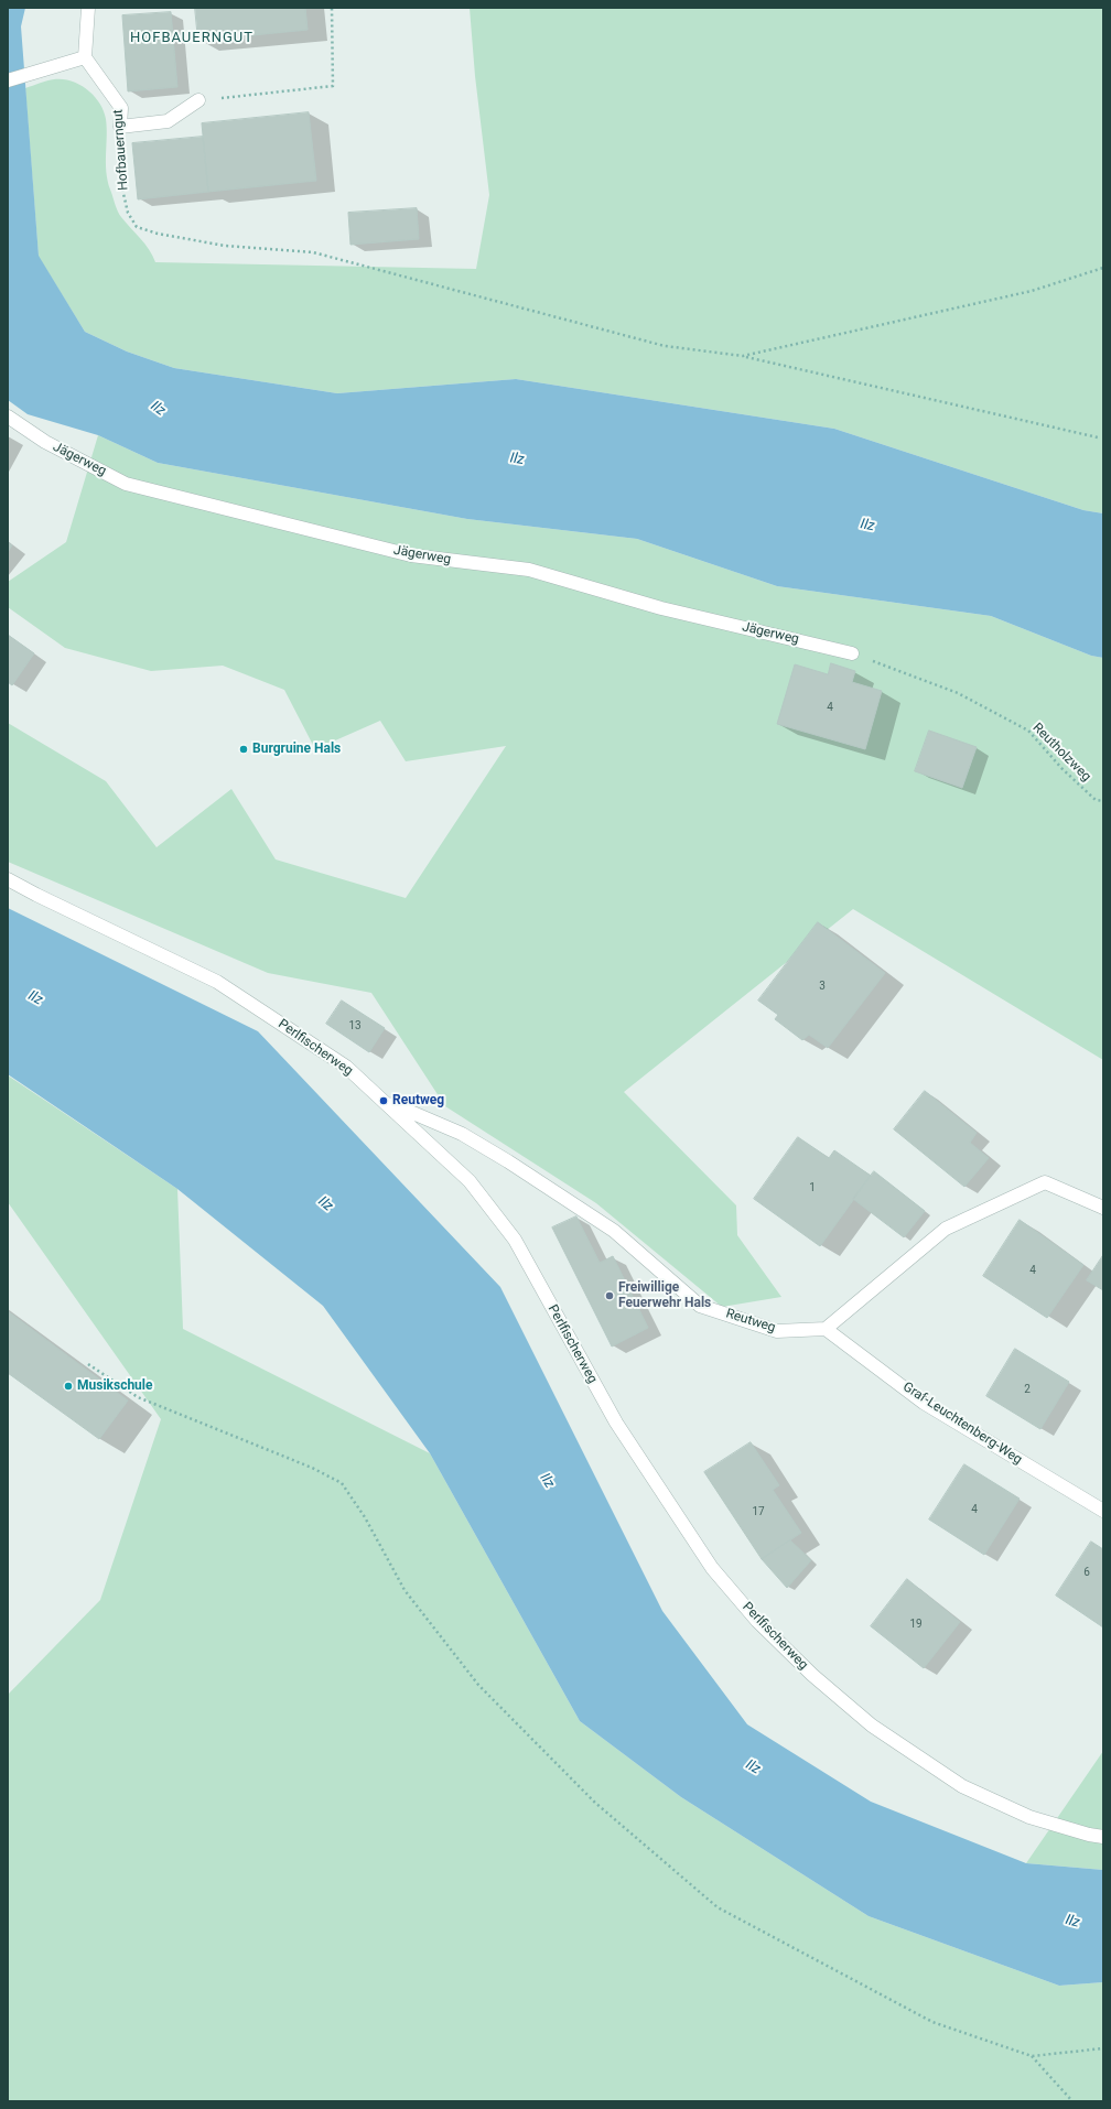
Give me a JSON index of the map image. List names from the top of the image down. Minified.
{"streets":{"street":["Hofbauerngut","Jägerweg","Perlfischerweg","Reutweg","Graf-Leuchtenberg-Weg"],"path":["Reutholzweg"]},"crossings":[["Jägerweg","Reutholzweg"],["Perlfischerweg","Reutweg"],["Reutweg","Graf-Leuchtenberg-Weg"]],"districts":["HOFBAUERNGUT"],"water":["Ilz"],"places":["Burgruine Hals","Reutweg","Freiwillige Feuerwehr Hals","Musikschule"],"house_numbers":["4","3","13","1","4","2","4","17","6","19"]}
